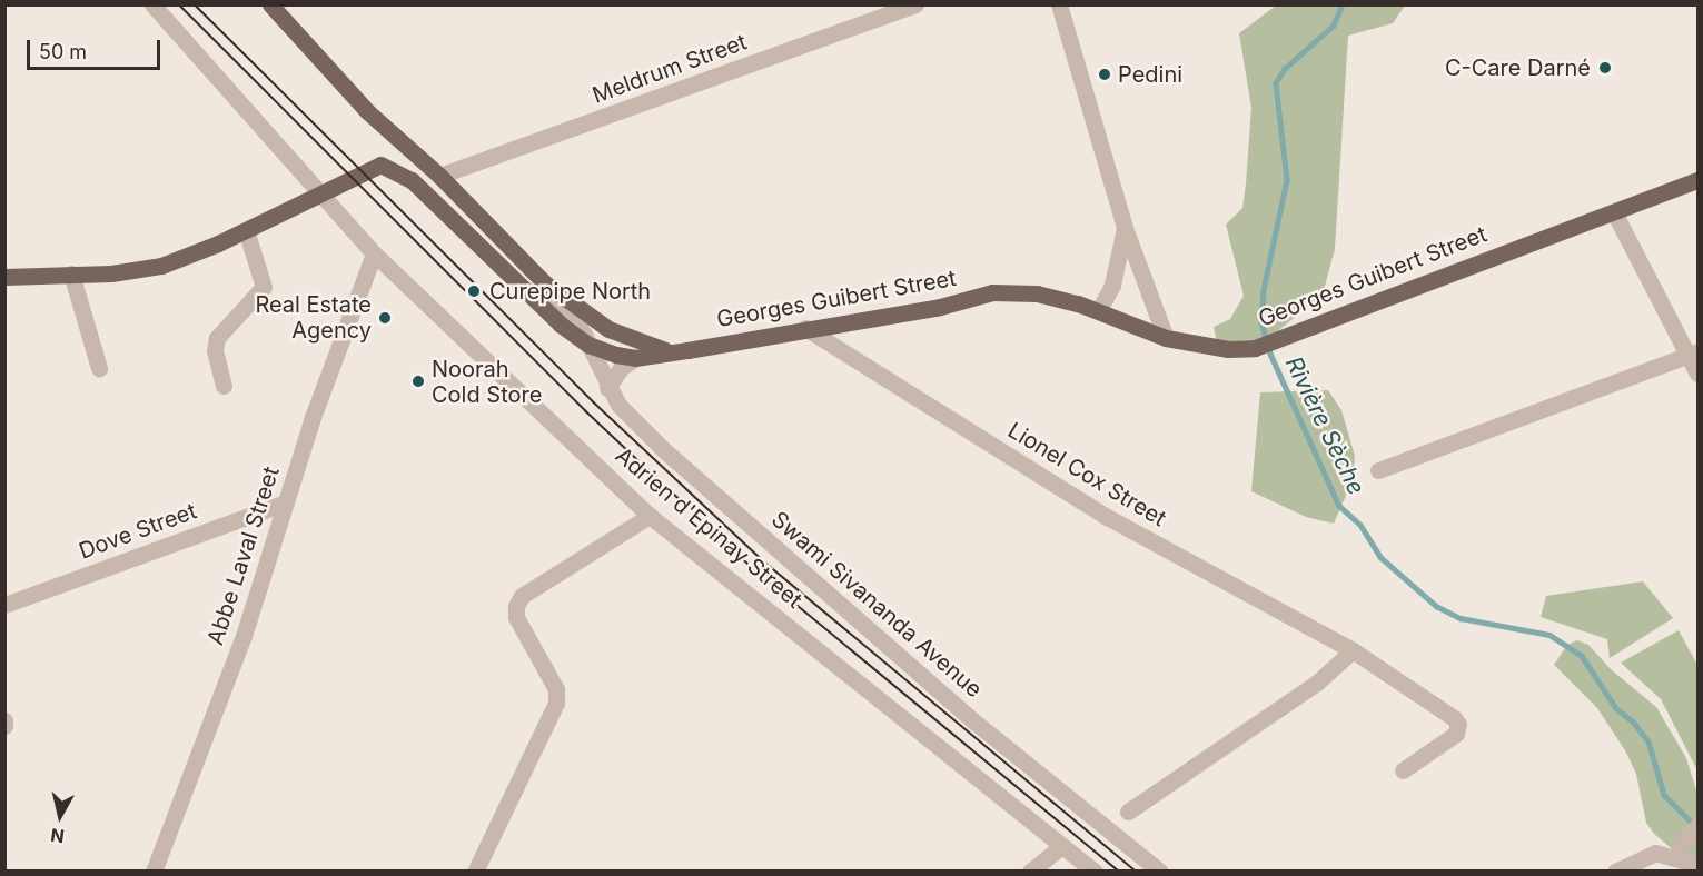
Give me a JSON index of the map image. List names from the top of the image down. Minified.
{"streets":{"main road":["Georges Guibert Street"],"street":["Meldrum Street","Lionel Cox Street","Adrien d'Epinay Street","Dove Street","Abbe Laval Street","Swami Sivananda Avenue"]},"crossings":[["Meldrum Street","Georges Guibert Street"],["Georges Guibert Street","Lionel Cox Street"],["Georges Guibert Street","Swami Sivananda Avenue"],["Adrien d'Epinay Street","Abbe Laval Street"],["Dove Street","Abbe Laval Street"]],"water":["Rivière Sèche"],"places":["C-Care Darné","Pedini","Curepipe North","Real Estate Agency","Noorah Cold Store"],"scale_bar":"50 m","north":"bottom"}
